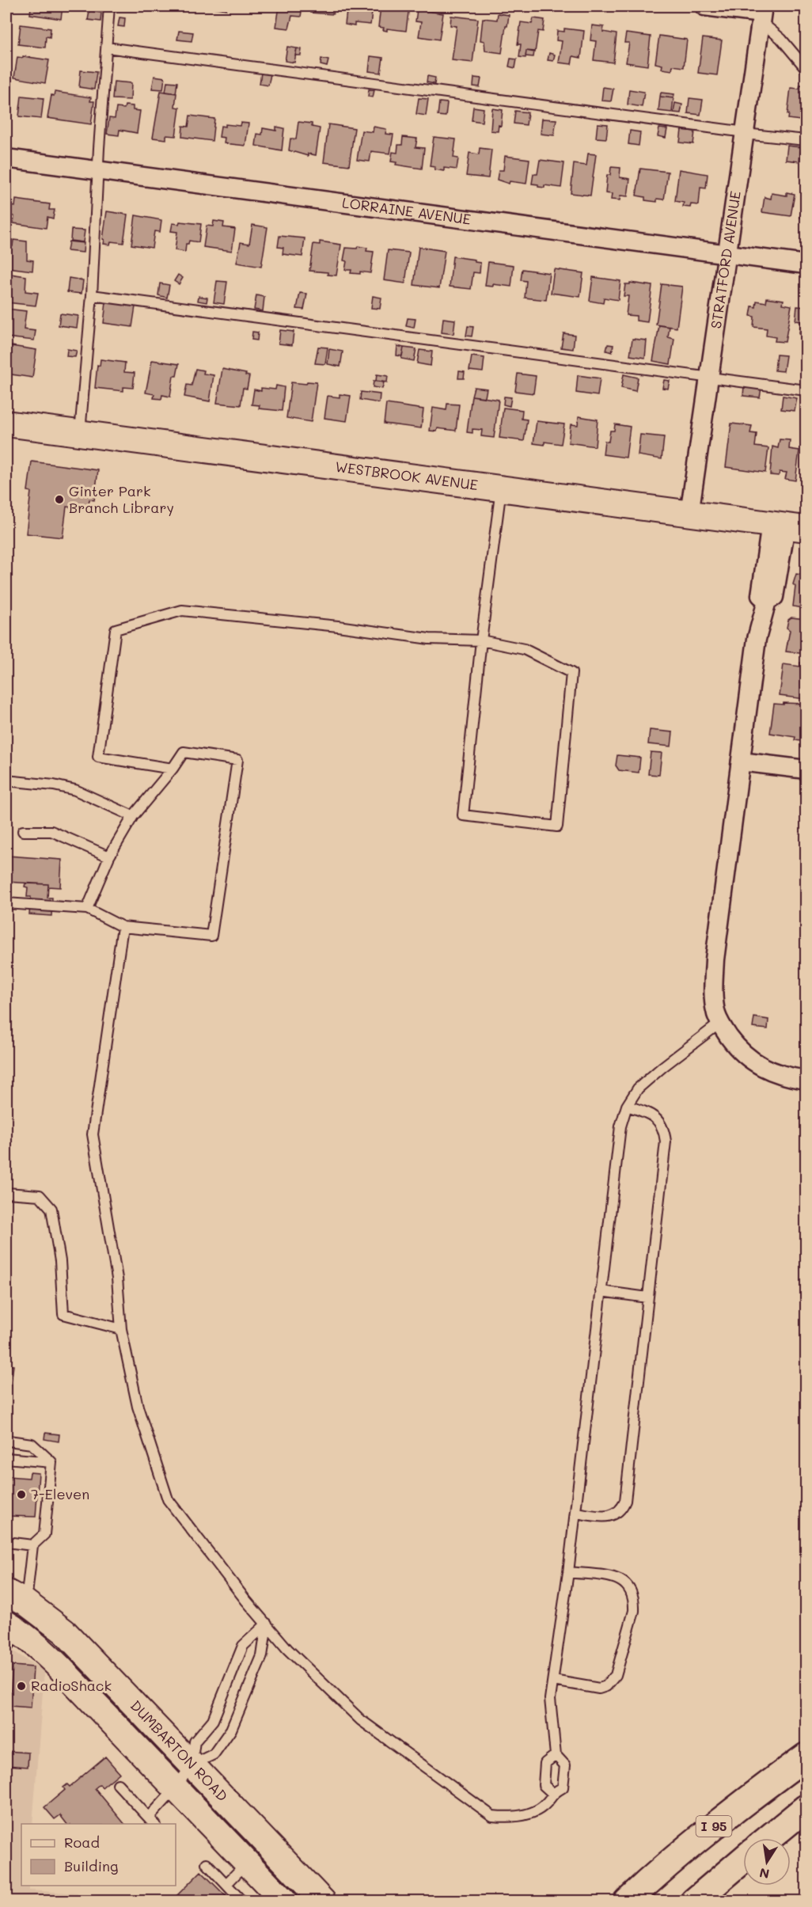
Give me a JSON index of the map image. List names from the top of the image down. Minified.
{"streets":{"highway":["I 95"],"main road":["WESTBROOK AVENUE","DUMBARTON ROAD"],"street":["LORRAINE AVENUE","STRATFORD AVENUE"]},"crossings":[["LORRAINE AVENUE","STRATFORD AVENUE"],["STRATFORD AVENUE","WESTBROOK AVENUE"]],"places":["Ginter Park Branch Library","7-Eleven","RadioShack"],"legend":["Road","Building"],"north":"bottom"}
